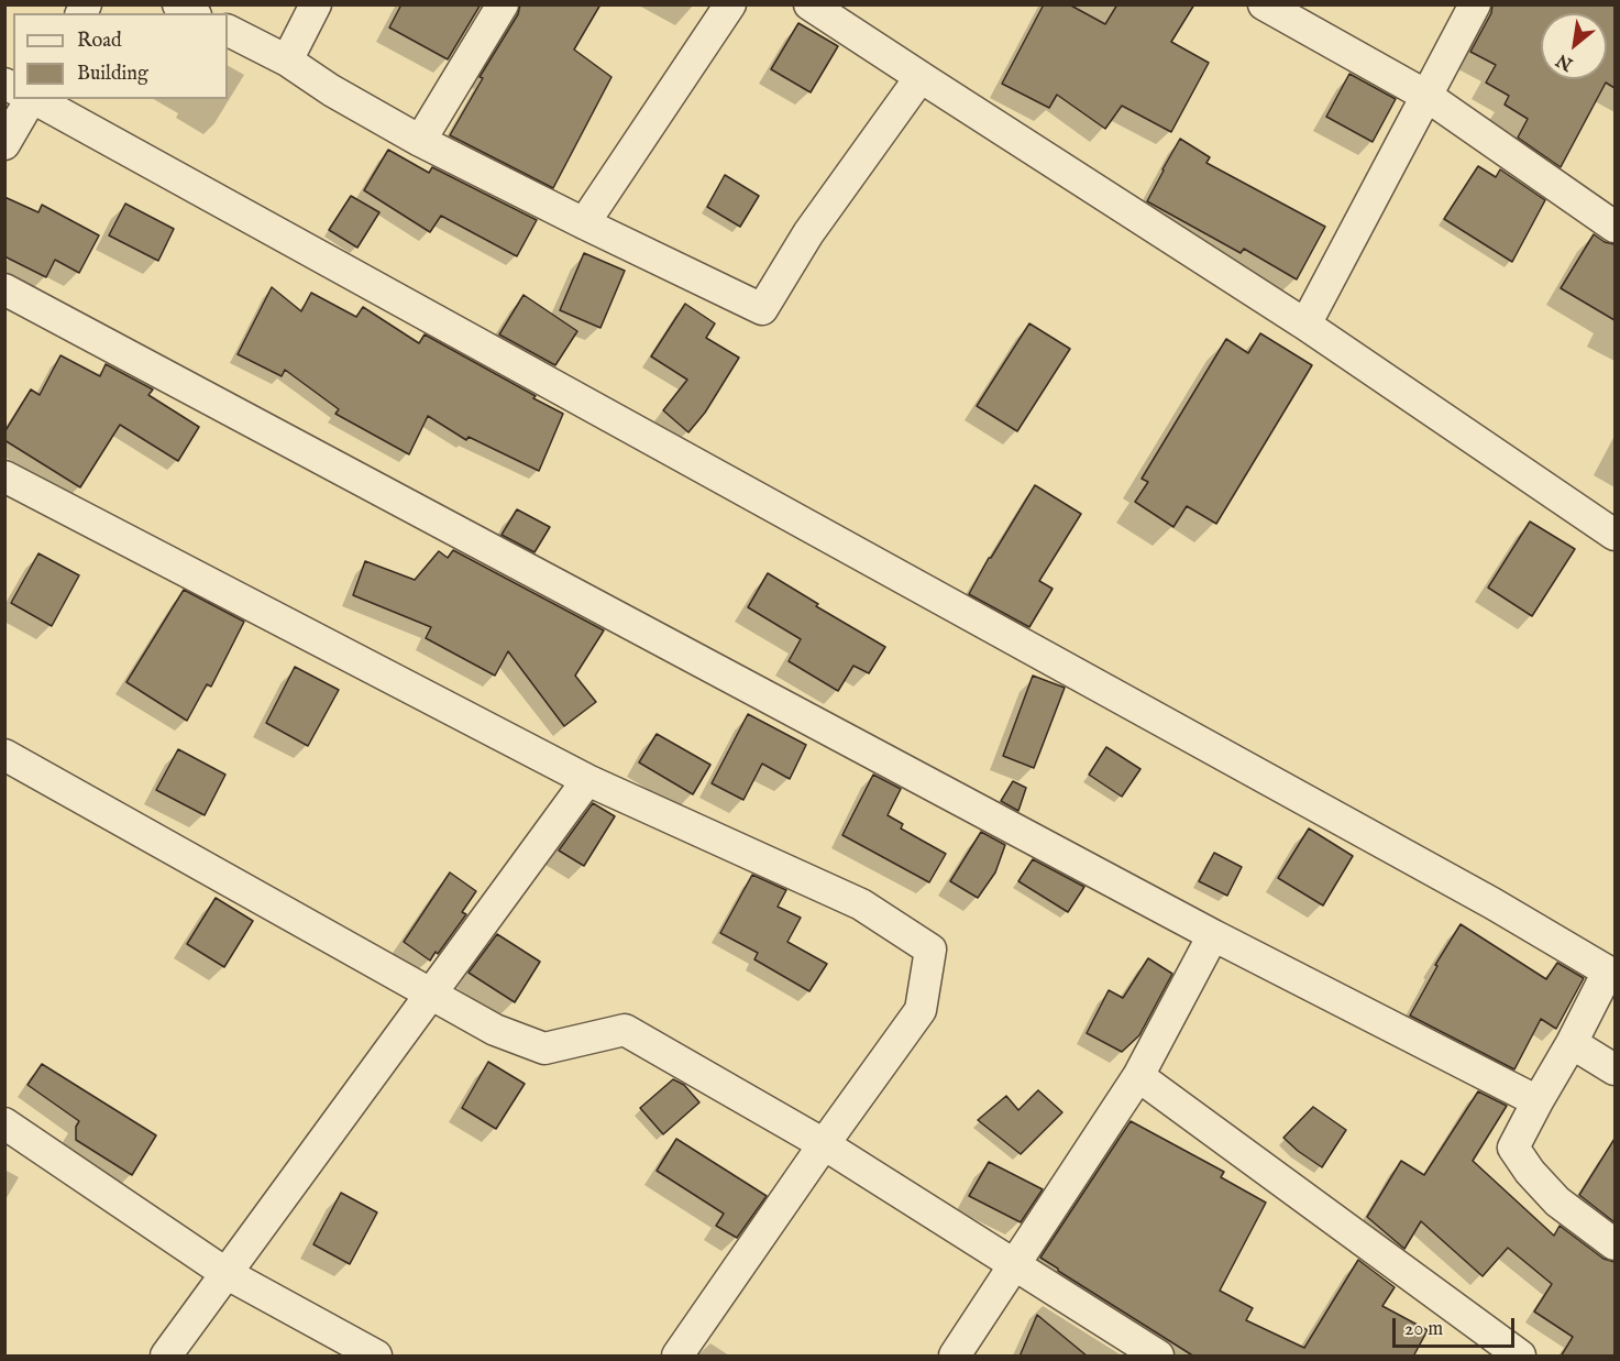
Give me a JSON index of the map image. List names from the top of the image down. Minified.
{"legend":["Road","Building"],"scale_bar":"20 m","north":"bottom left"}
